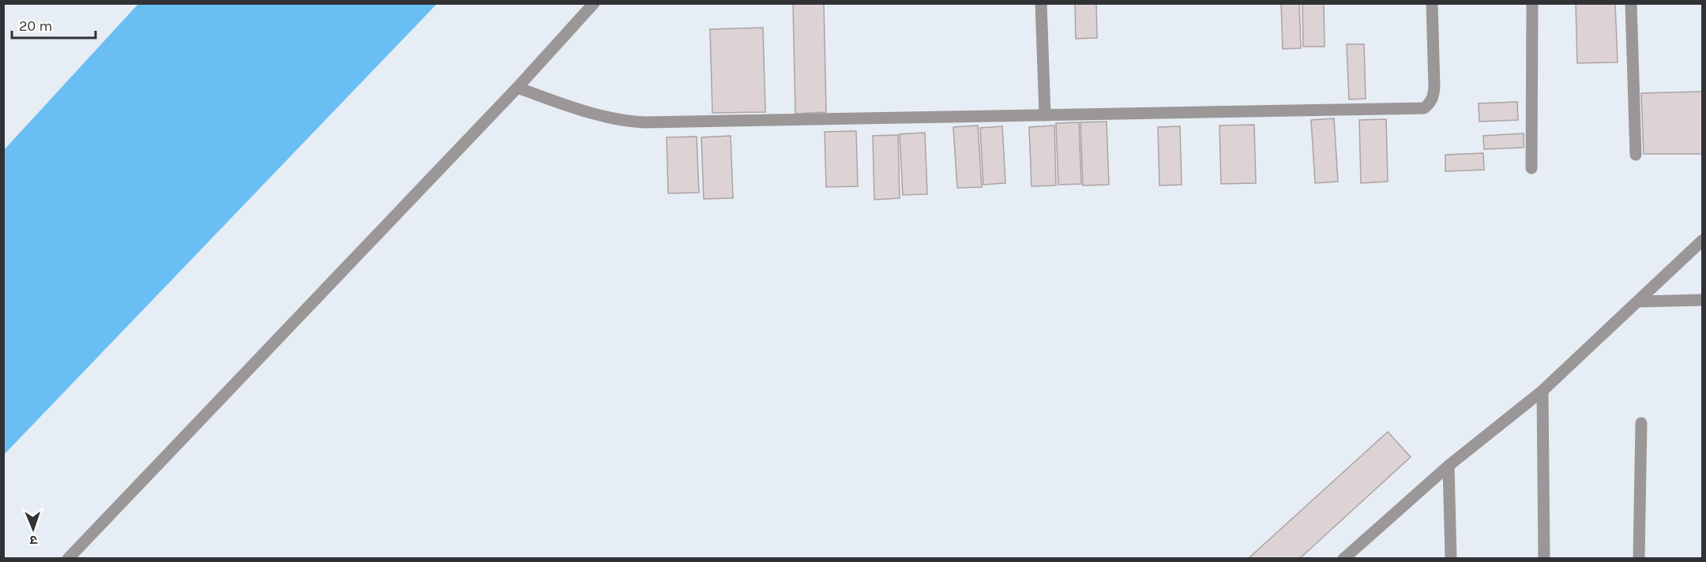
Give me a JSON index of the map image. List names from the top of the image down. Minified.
{"scale_bar":"20 m","north":"bottom"}
